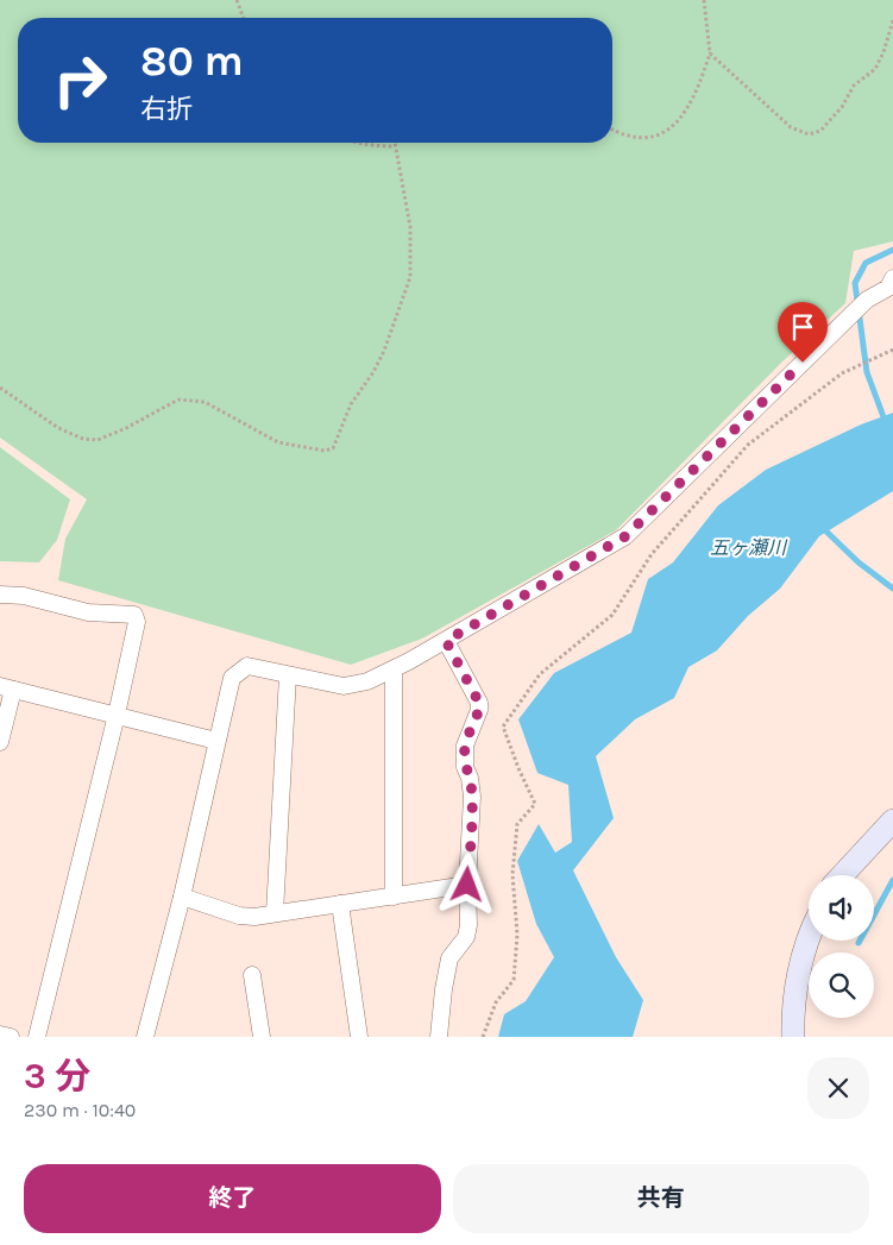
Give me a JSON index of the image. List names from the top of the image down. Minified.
{"water":["五ヶ瀬川"],"page":{"turn":["80 m","右折"],"heading":["3 分","230 m · 10:40"],"buttons":["終了","共有"]}}
